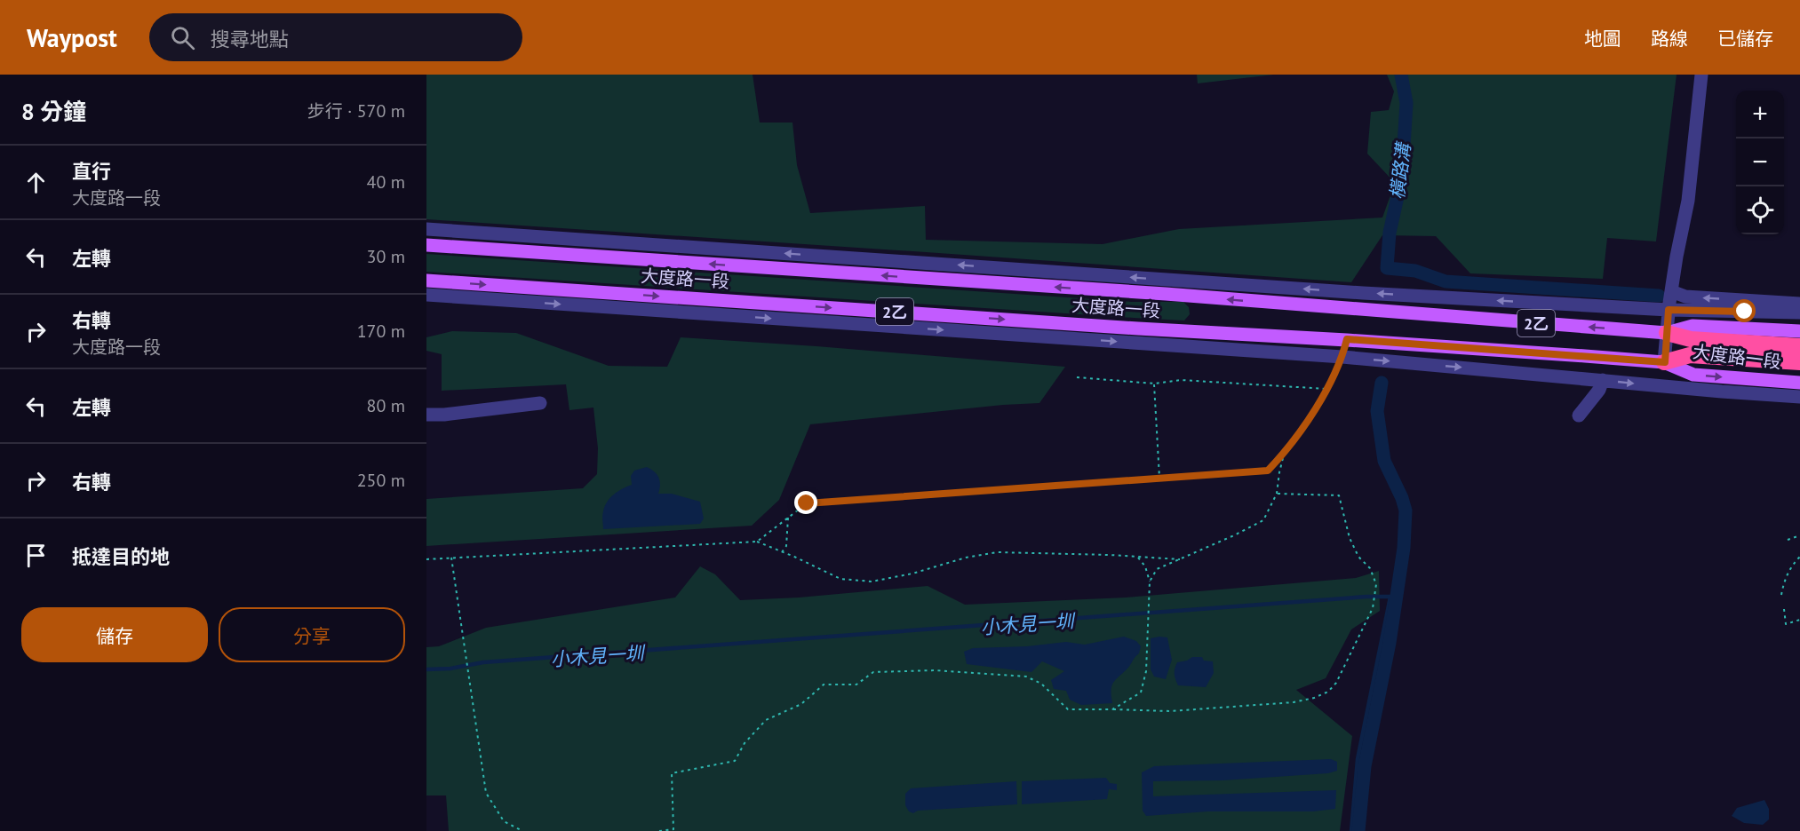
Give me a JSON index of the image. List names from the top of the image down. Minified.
{"streets":{"main road":["大度路一段","2乙"]},"water":["橫路溝","小木見一圳"],"page":{"header":"Waypost","search":"搜尋地點","nav":["地圖","路線","已儲存"],"heading":["8 分鐘","步行 · 570 m"],"map_buttons":["+","−"],"list":[["直行","大度路一段","40 m"],["左轉","30 m"],["右轉","大度路一段","170 m"],["左轉","80 m"],["右轉","250 m"],"抵達目的地"],"buttons":["儲存","分享"]}}
